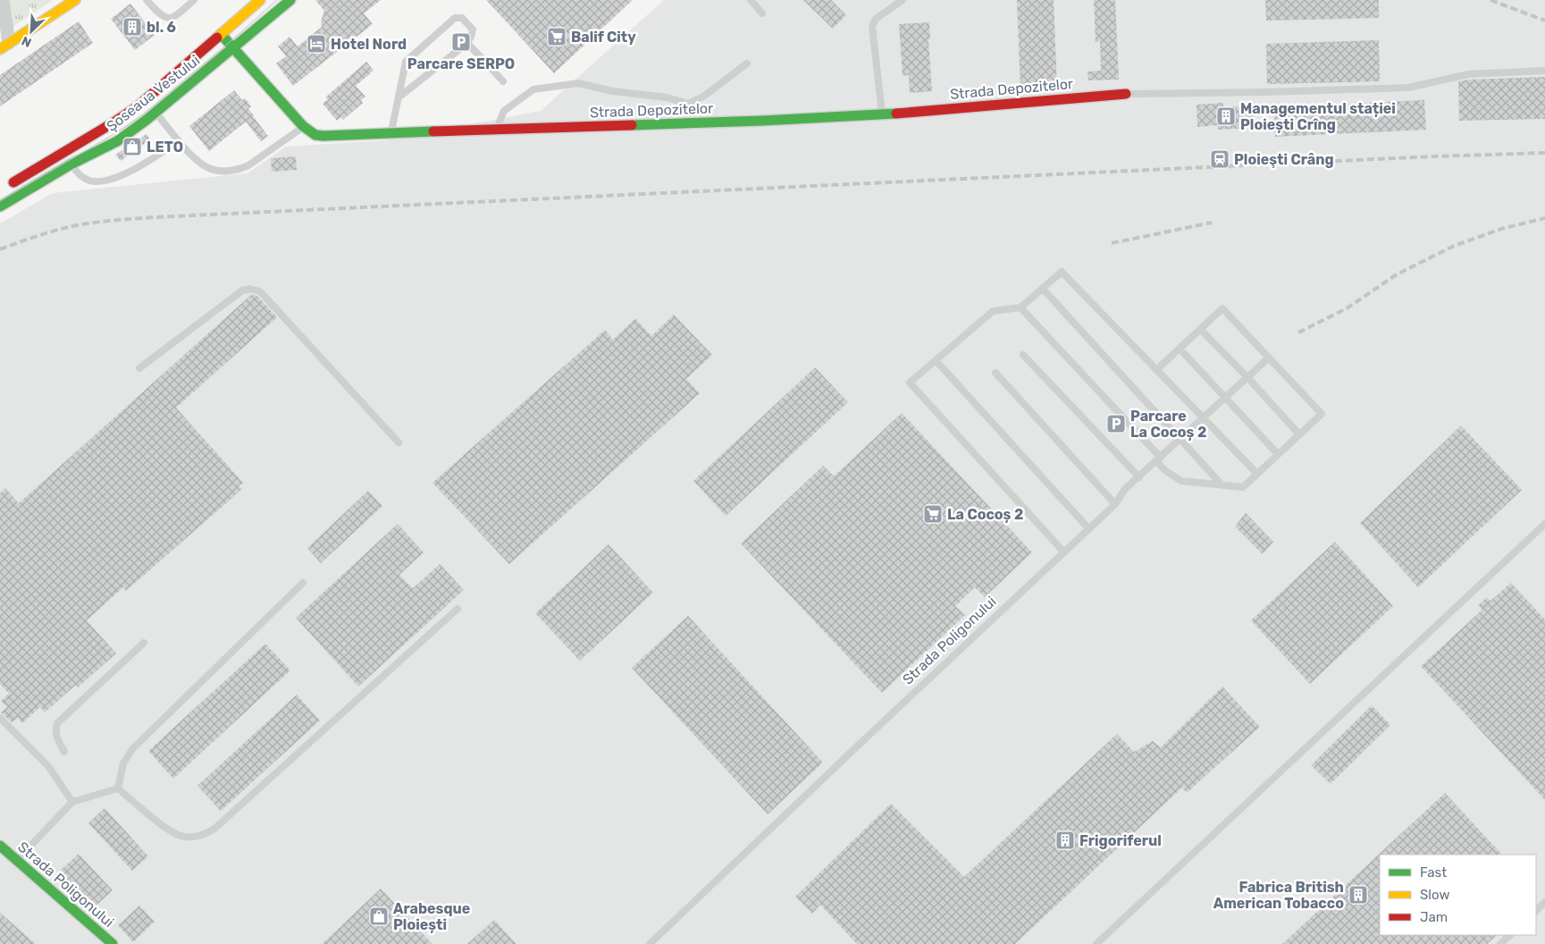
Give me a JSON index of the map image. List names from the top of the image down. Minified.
{"streets":{"street":["Strada Depozitelor","Șoseaua Vestului","Strada Poligonului"]},"crossings":[["Strada Depozitelor","Șoseaua Vestului"]],"places":{"building":["bl. 6","Managementul stației Ploiești Crîng","Frigoriferul","Fabrica British American Tobacco"],"supermarket":["Balif City","La Cocoș 2"],"parking":["Parcare SERPO","Parcare La Cocoș 2"],"hotel":["Hotel Nord"],"shop":["LETO","Arabesque Ploiești"],"station":["Ploieşti Crâng"]},"legend":["Fast","Slow","Jam"],"north":"bottom left"}
